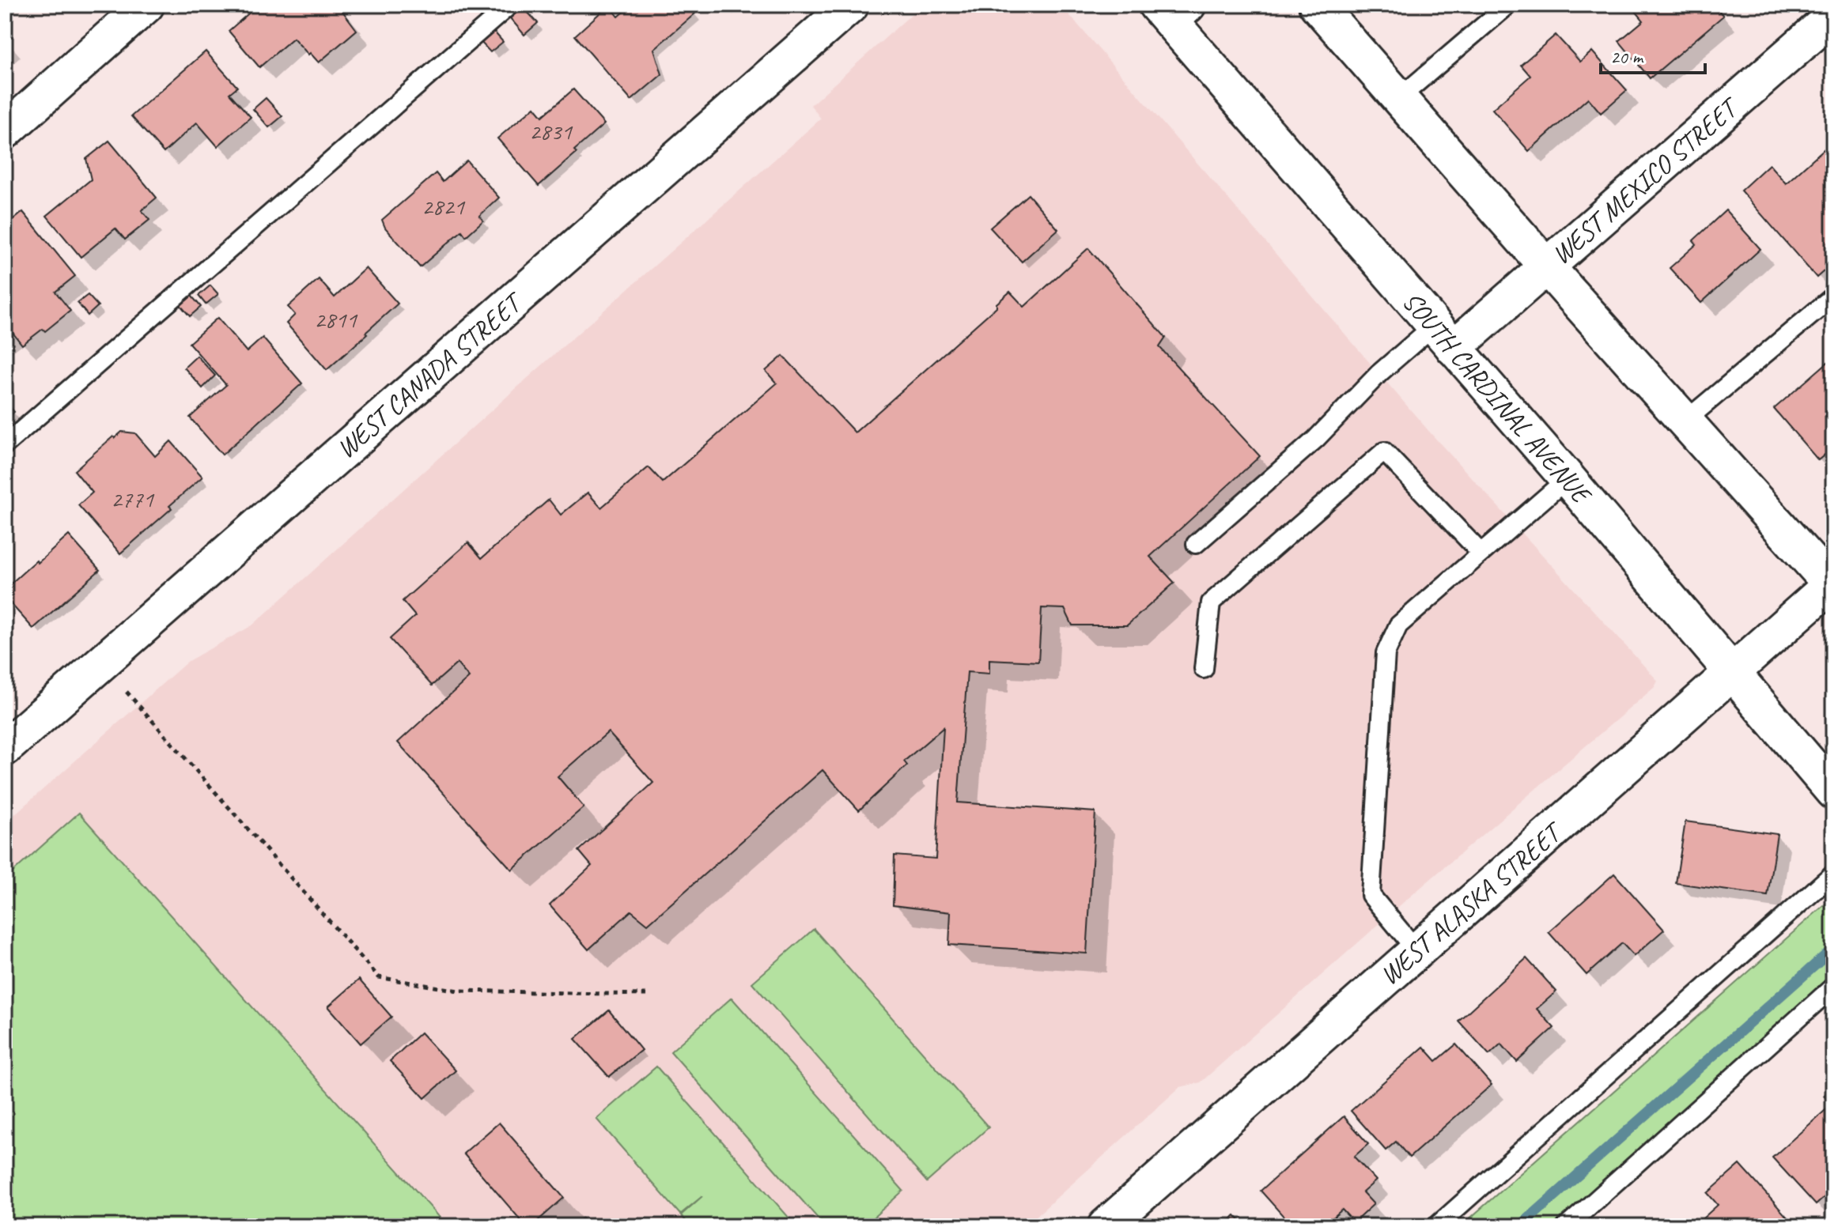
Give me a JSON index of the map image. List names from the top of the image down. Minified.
{"streets":{"street":["WEST MEXICO STREET","WEST CANADA STREET","SOUTH CARDINAL AVENUE","WEST ALASKA STREET"]},"crossings":[["WEST MEXICO STREET","SOUTH CARDINAL AVENUE"],["SOUTH CARDINAL AVENUE","WEST ALASKA STREET"]],"house_numbers":["2831","2821","2811","2771"],"scale_bar":"20 m"}
